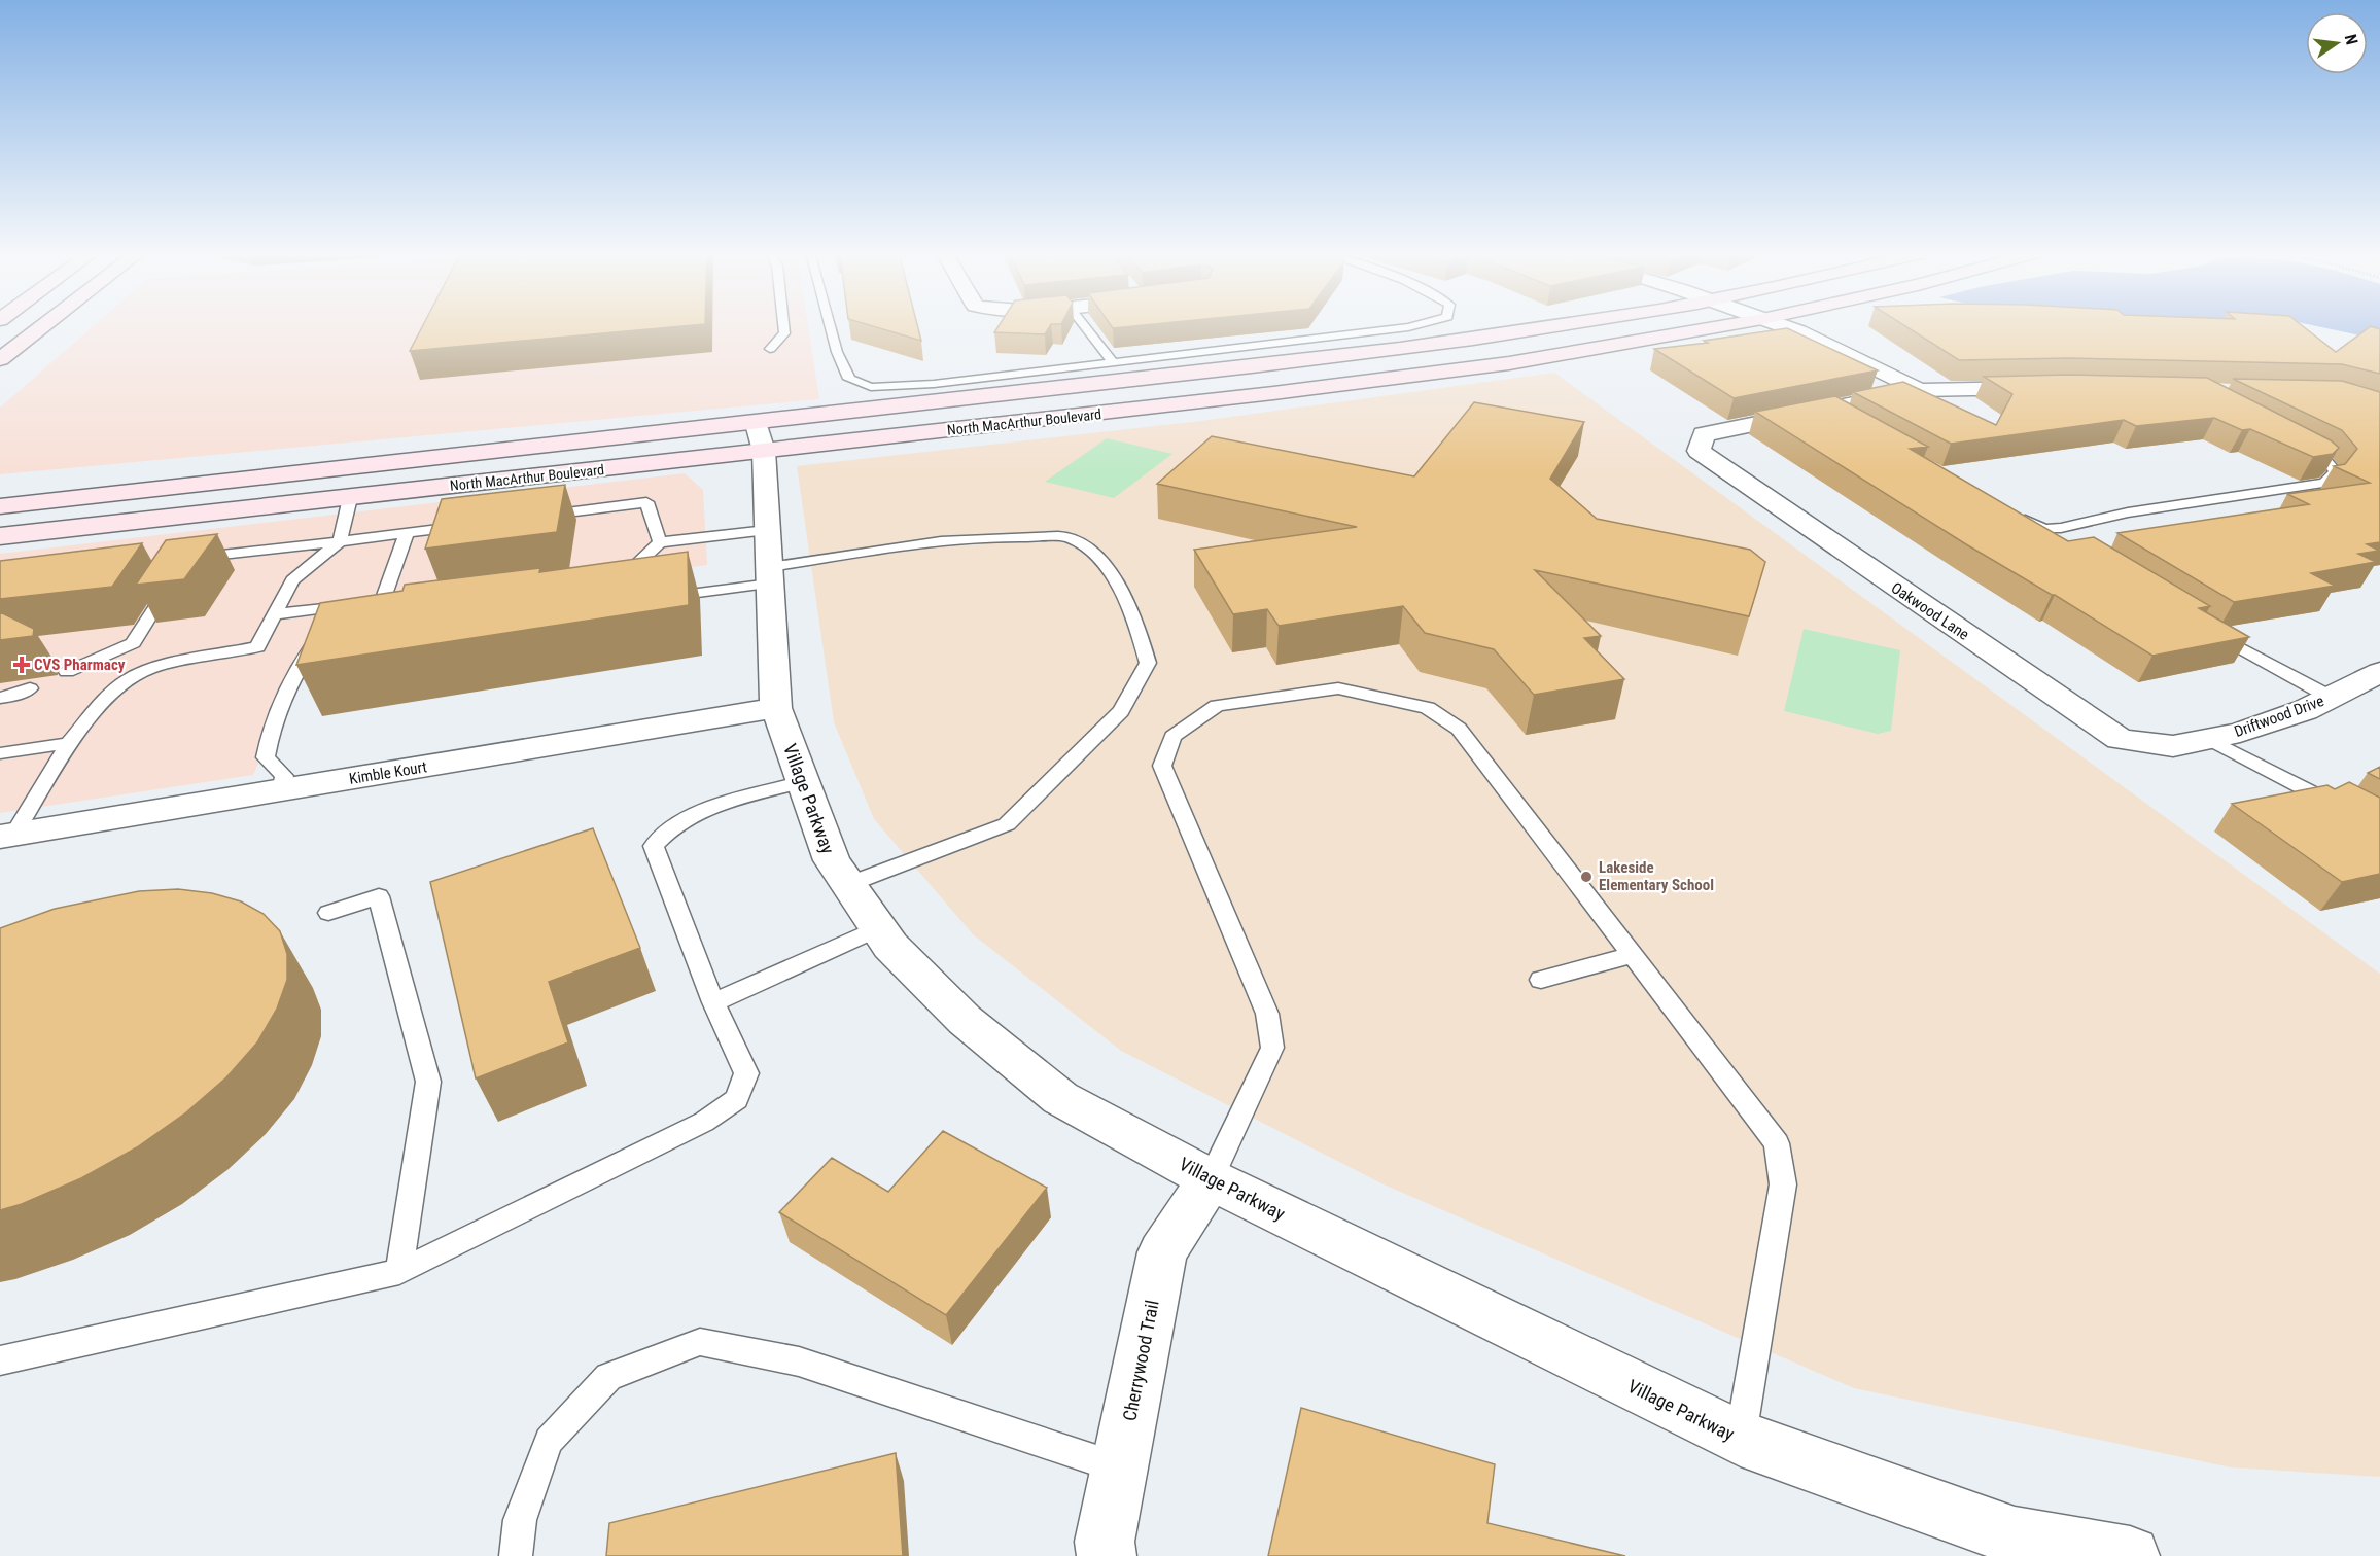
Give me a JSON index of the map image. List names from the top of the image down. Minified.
{"streets":{"main road":["North MacArthur Boulevard"],"street":["Oakwood Lane","Driftwood Drive","Kimble Kourt","Village Parkway","Cherrywood Trail"]},"crossings":[["North MacArthur Boulevard","Village Parkway"],["Oakwood Lane","Driftwood Drive"],["Kimble Kourt","Village Parkway"],["Village Parkway","Cherrywood Trail"]],"places":{"health":["CVS Pharmacy"],"other":["Lakeside Elementary School"]},"north":"right"}
